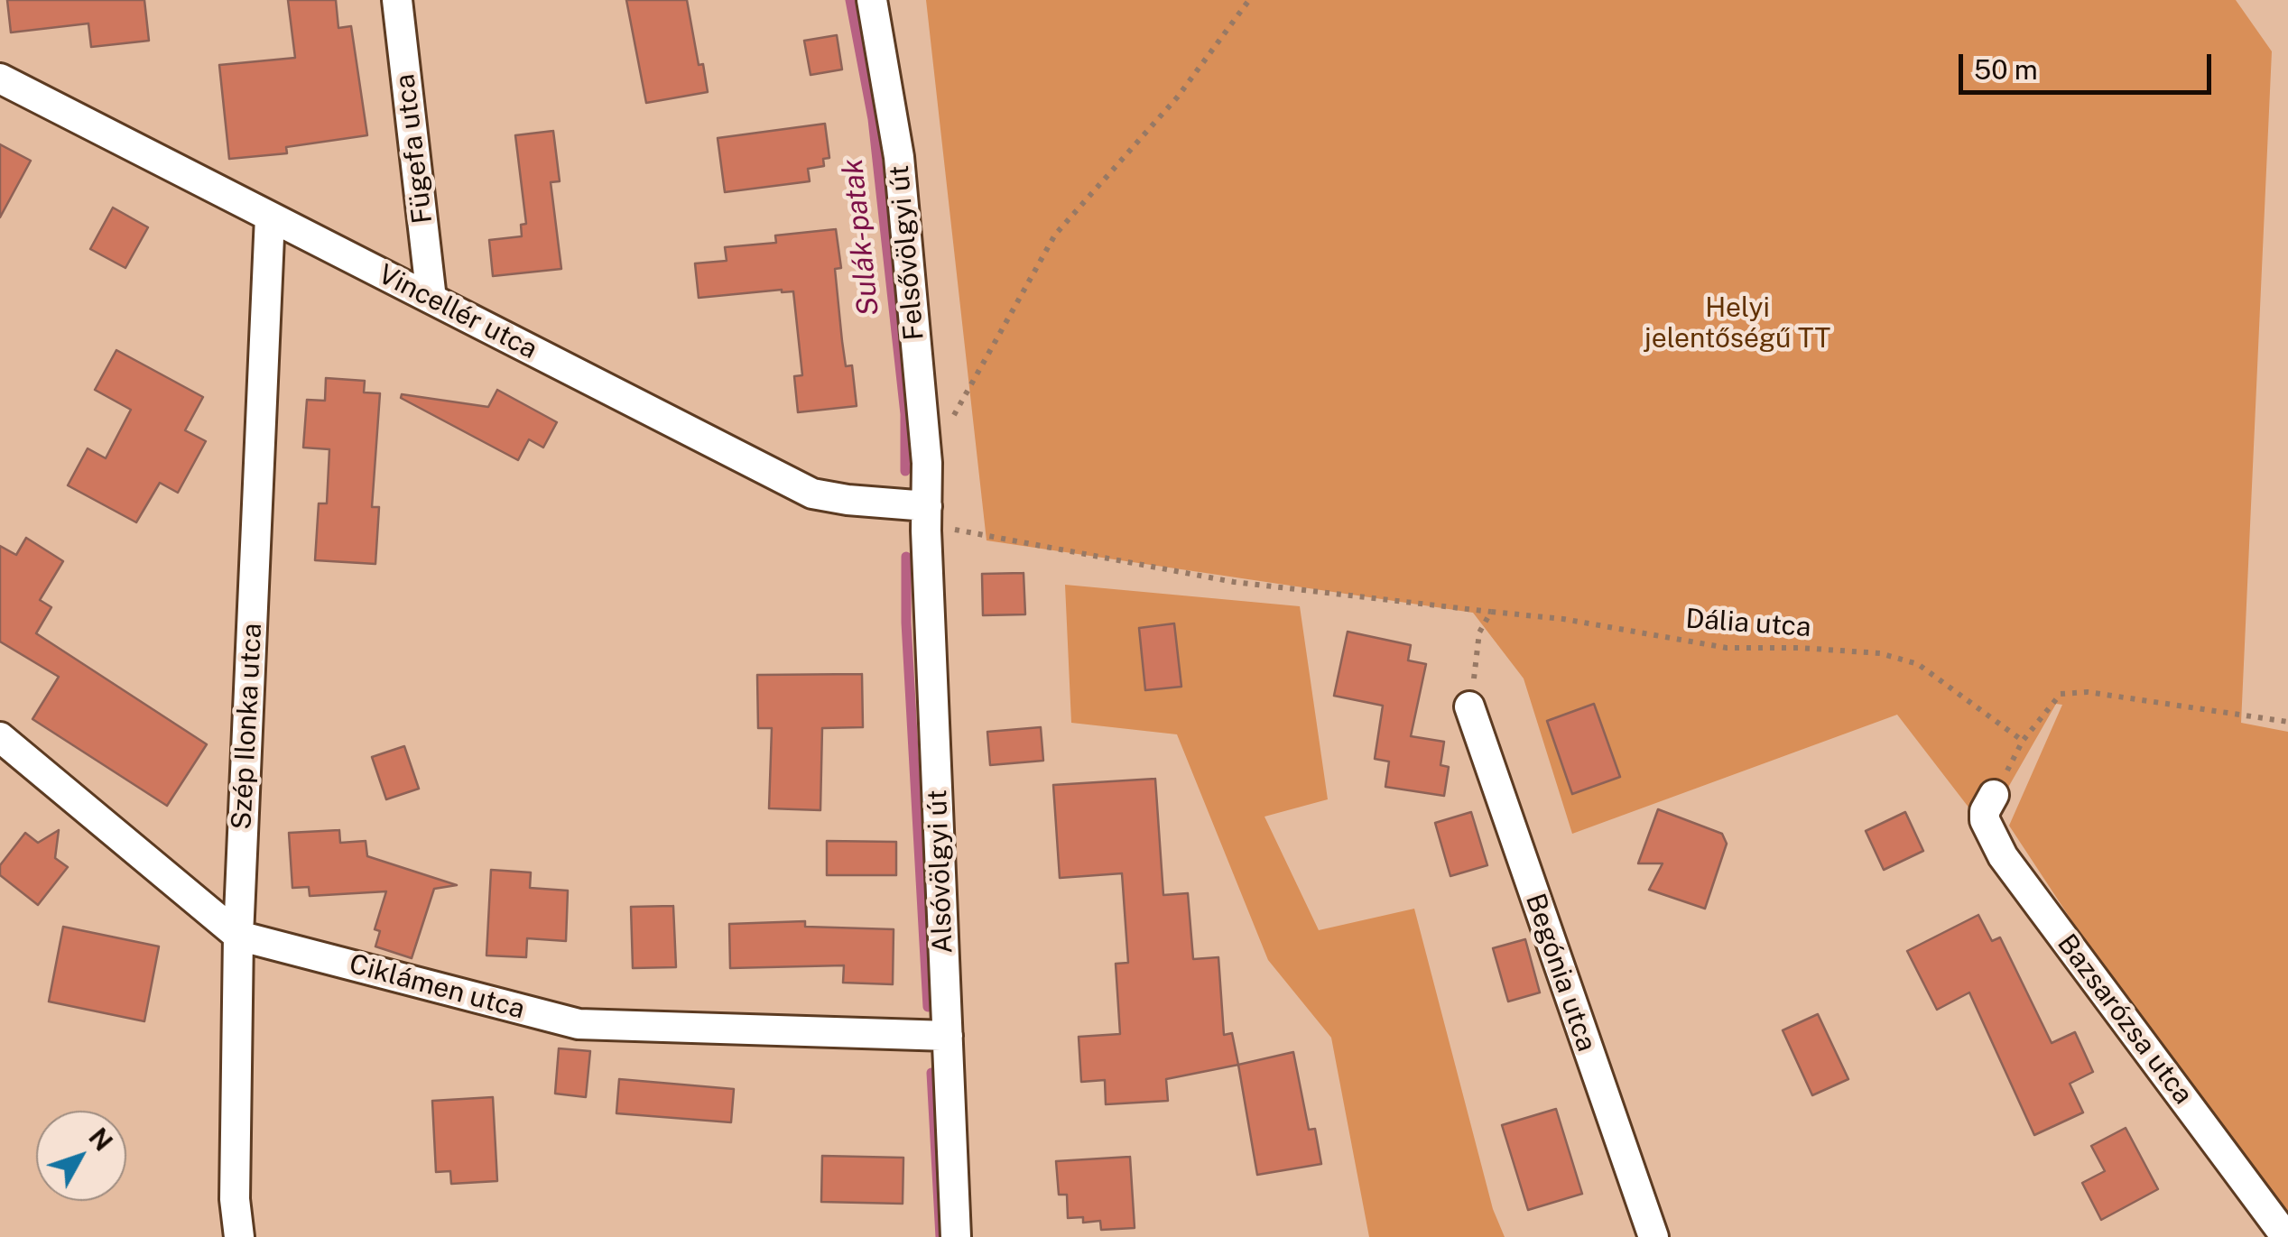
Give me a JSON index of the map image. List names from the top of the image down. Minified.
{"streets":{"street":["Fügefa utca","Felsővölgyi út","Vincellér utca","Szép Ilonka utca","Alsóvölgyi út","Begónia utca","Ciklámen utca","Bazsarózsa utca"],"path":["Dália utca"]},"crossings":[["Fügefa utca","Vincellér utca"],["Felsővölgyi út","Vincellér utca"],["Felsővölgyi út","Dália utca"],["Felsővölgyi út","Alsóvölgyi út"],["Vincellér utca","Dália utca"],["Vincellér utca","Szép Ilonka utca"],["Vincellér utca","Alsóvölgyi út"],["Dália utca","Alsóvölgyi út"],["Szép Ilonka utca","Ciklámen utca"],["Alsóvölgyi út","Ciklámen utca"]],"water":["Sulák-patak"],"parks":["Helyi jelentőségű TT"],"scale_bar":"50 m","north":"top right"}
